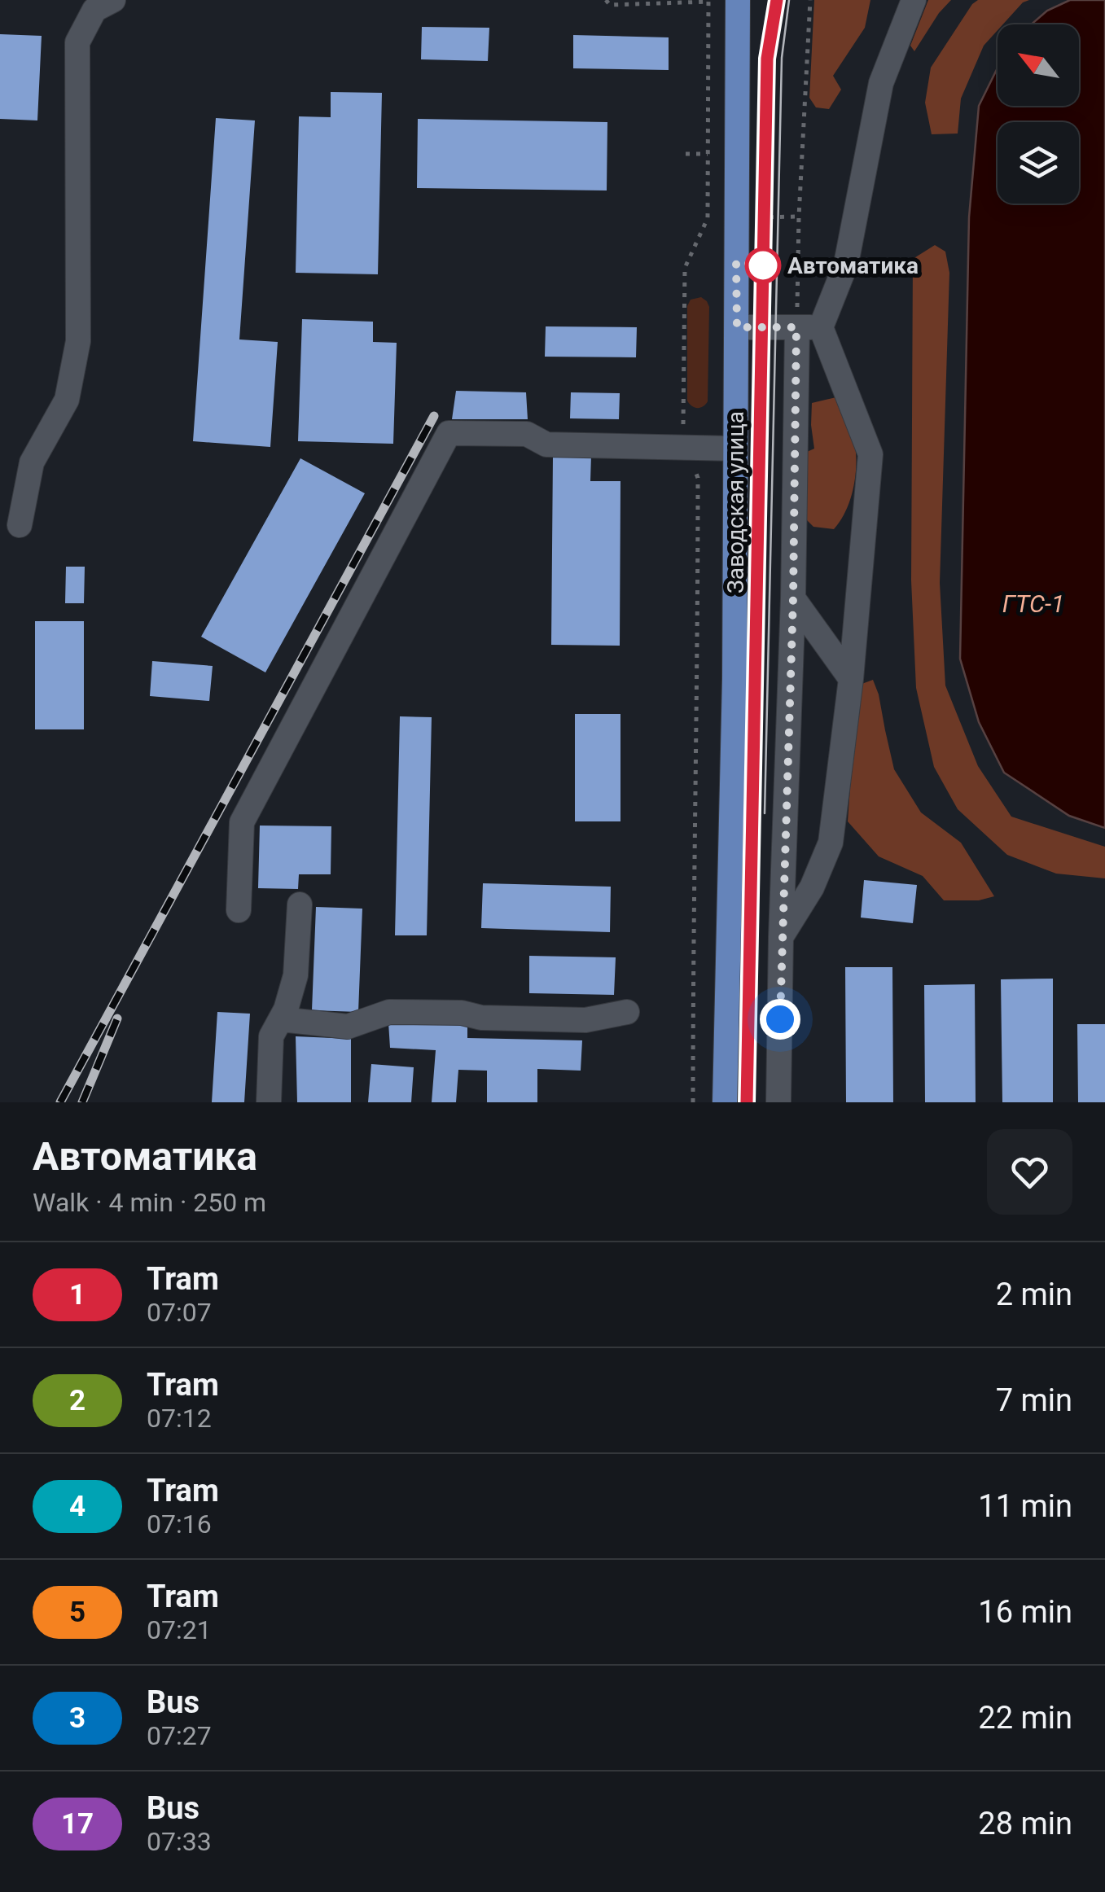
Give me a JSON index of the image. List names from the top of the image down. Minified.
{"streets":{"main road":["Заводская улица"]},"water":["ГТС-1"],"places":["Автоматика"],"lines":["tram line 1"],"north":"top left","page":{"heading":["Автоматика","Walk · 4 min · 250 m"],"list":[{"mark":"1","name":"Tram","note":"07:07","value":"2 min"},{"mark":"2","name":"Tram","note":"07:12","value":"7 min"},{"mark":"4","name":"Tram","note":"07:16","value":"11 min"},{"mark":"5","name":"Tram","note":"07:21","value":"16 min"},{"mark":"3","name":"Bus","note":"07:27","value":"22 min"},{"mark":"17","name":"Bus","note":"07:33","value":"28 min"}]}}
